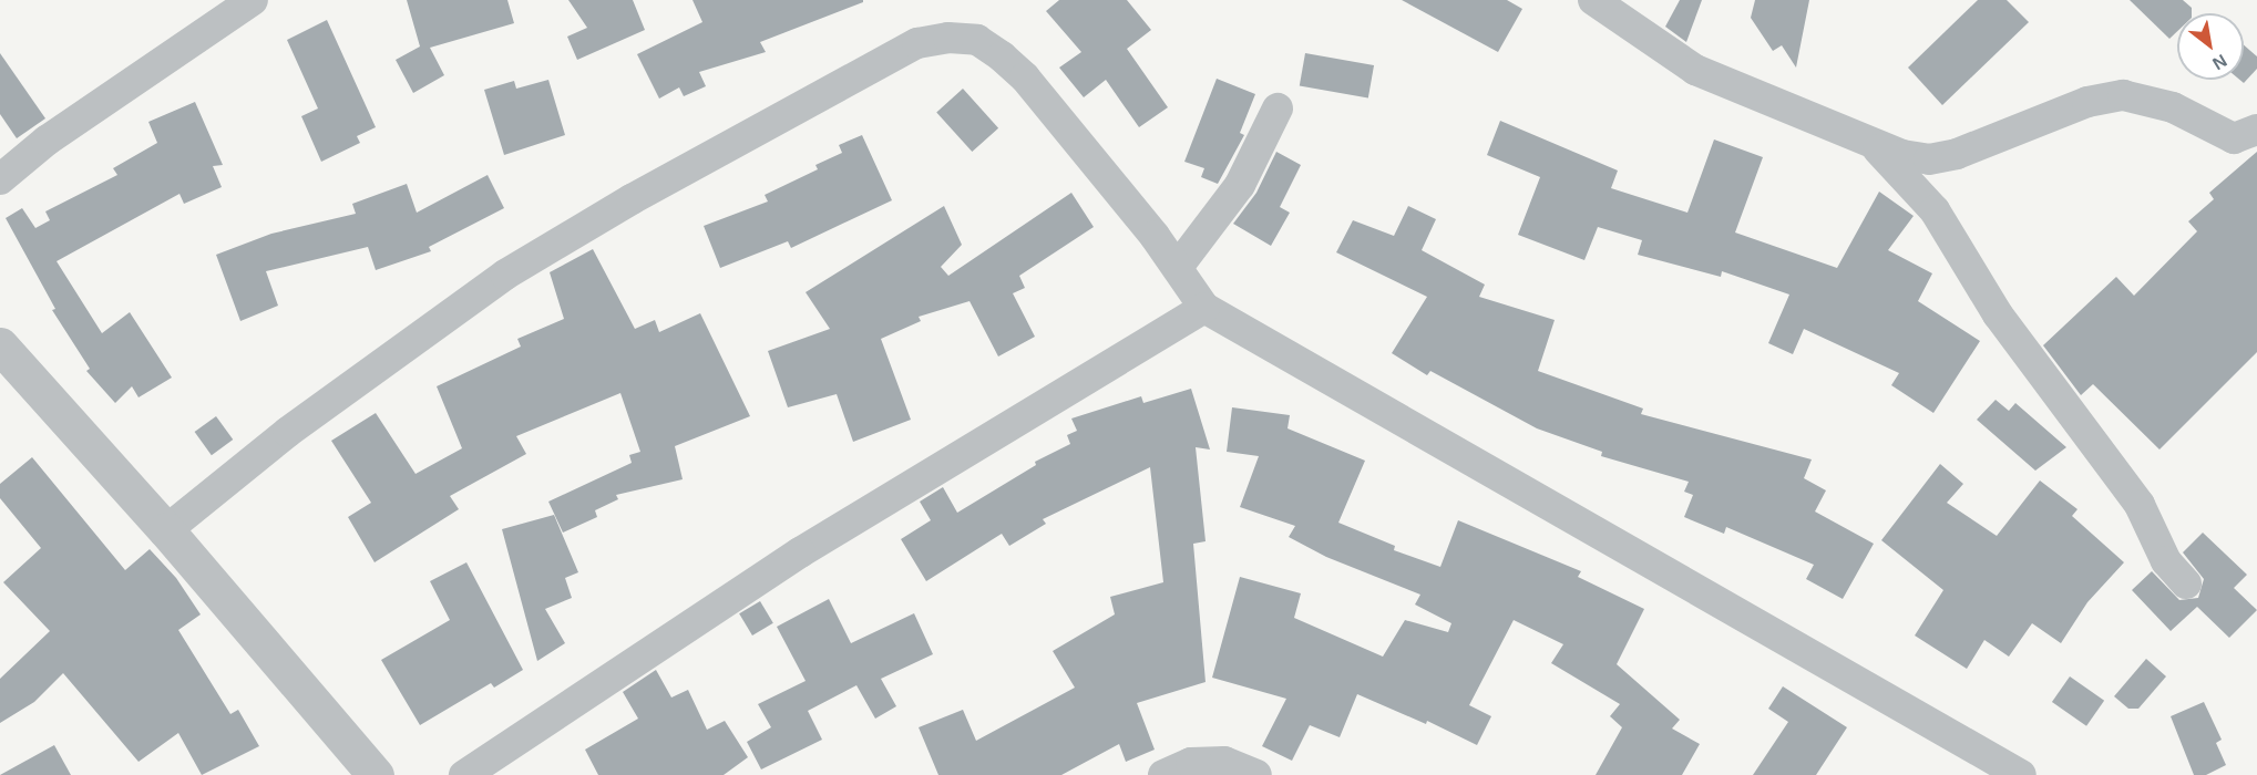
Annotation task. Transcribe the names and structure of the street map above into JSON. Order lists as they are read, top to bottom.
{
  "north": "bottom right"
}
